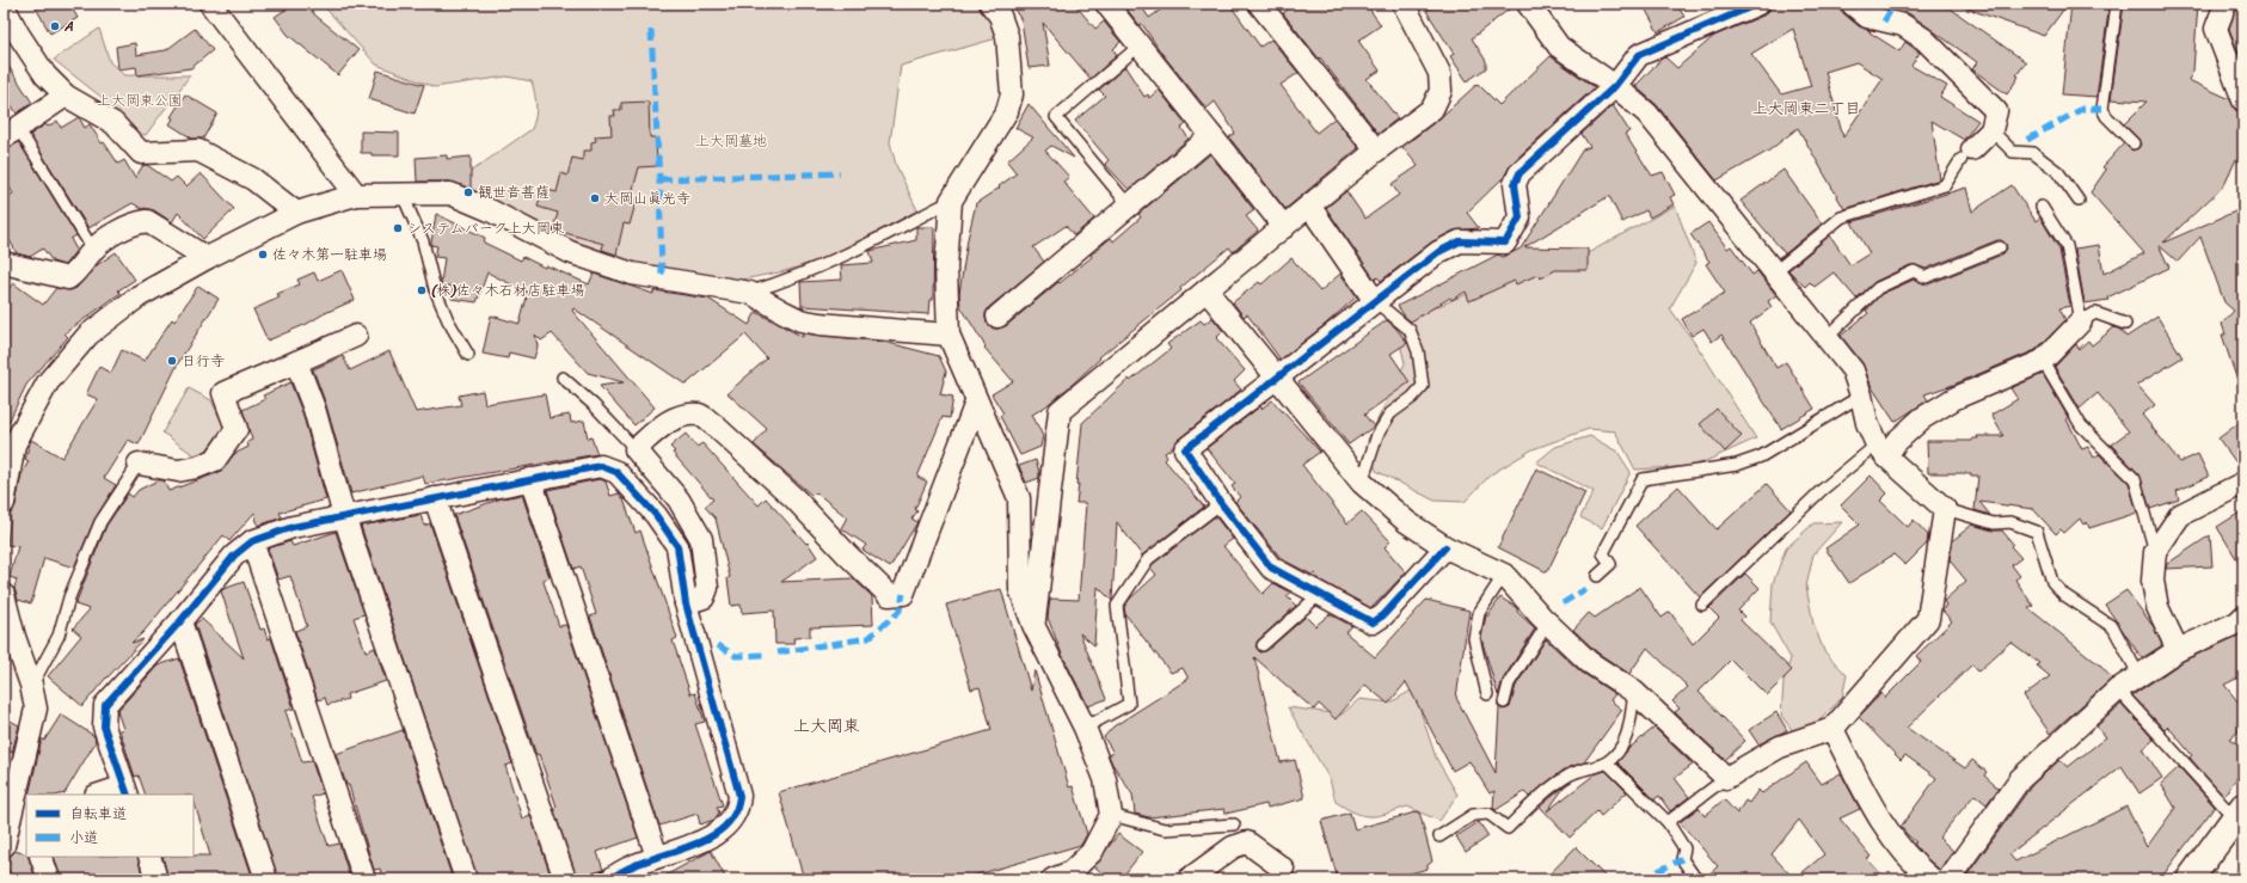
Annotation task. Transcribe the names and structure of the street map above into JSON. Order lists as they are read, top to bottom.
{
  "districts": ["上大岡東二丁目", "上大岡東"],
  "parks": ["上大岡東公園", "上大岡墓地"],
  "places": [
    "A",
    "観世音菩薩",
    "大岡山眞光寺",
    "システムパーク上大岡東",
    "佐々木第一駐車場",
    "(株)佐々木石材店駐車場",
    "日行寺"
  ],
  "legend": ["自転車道", "小道"]
}
